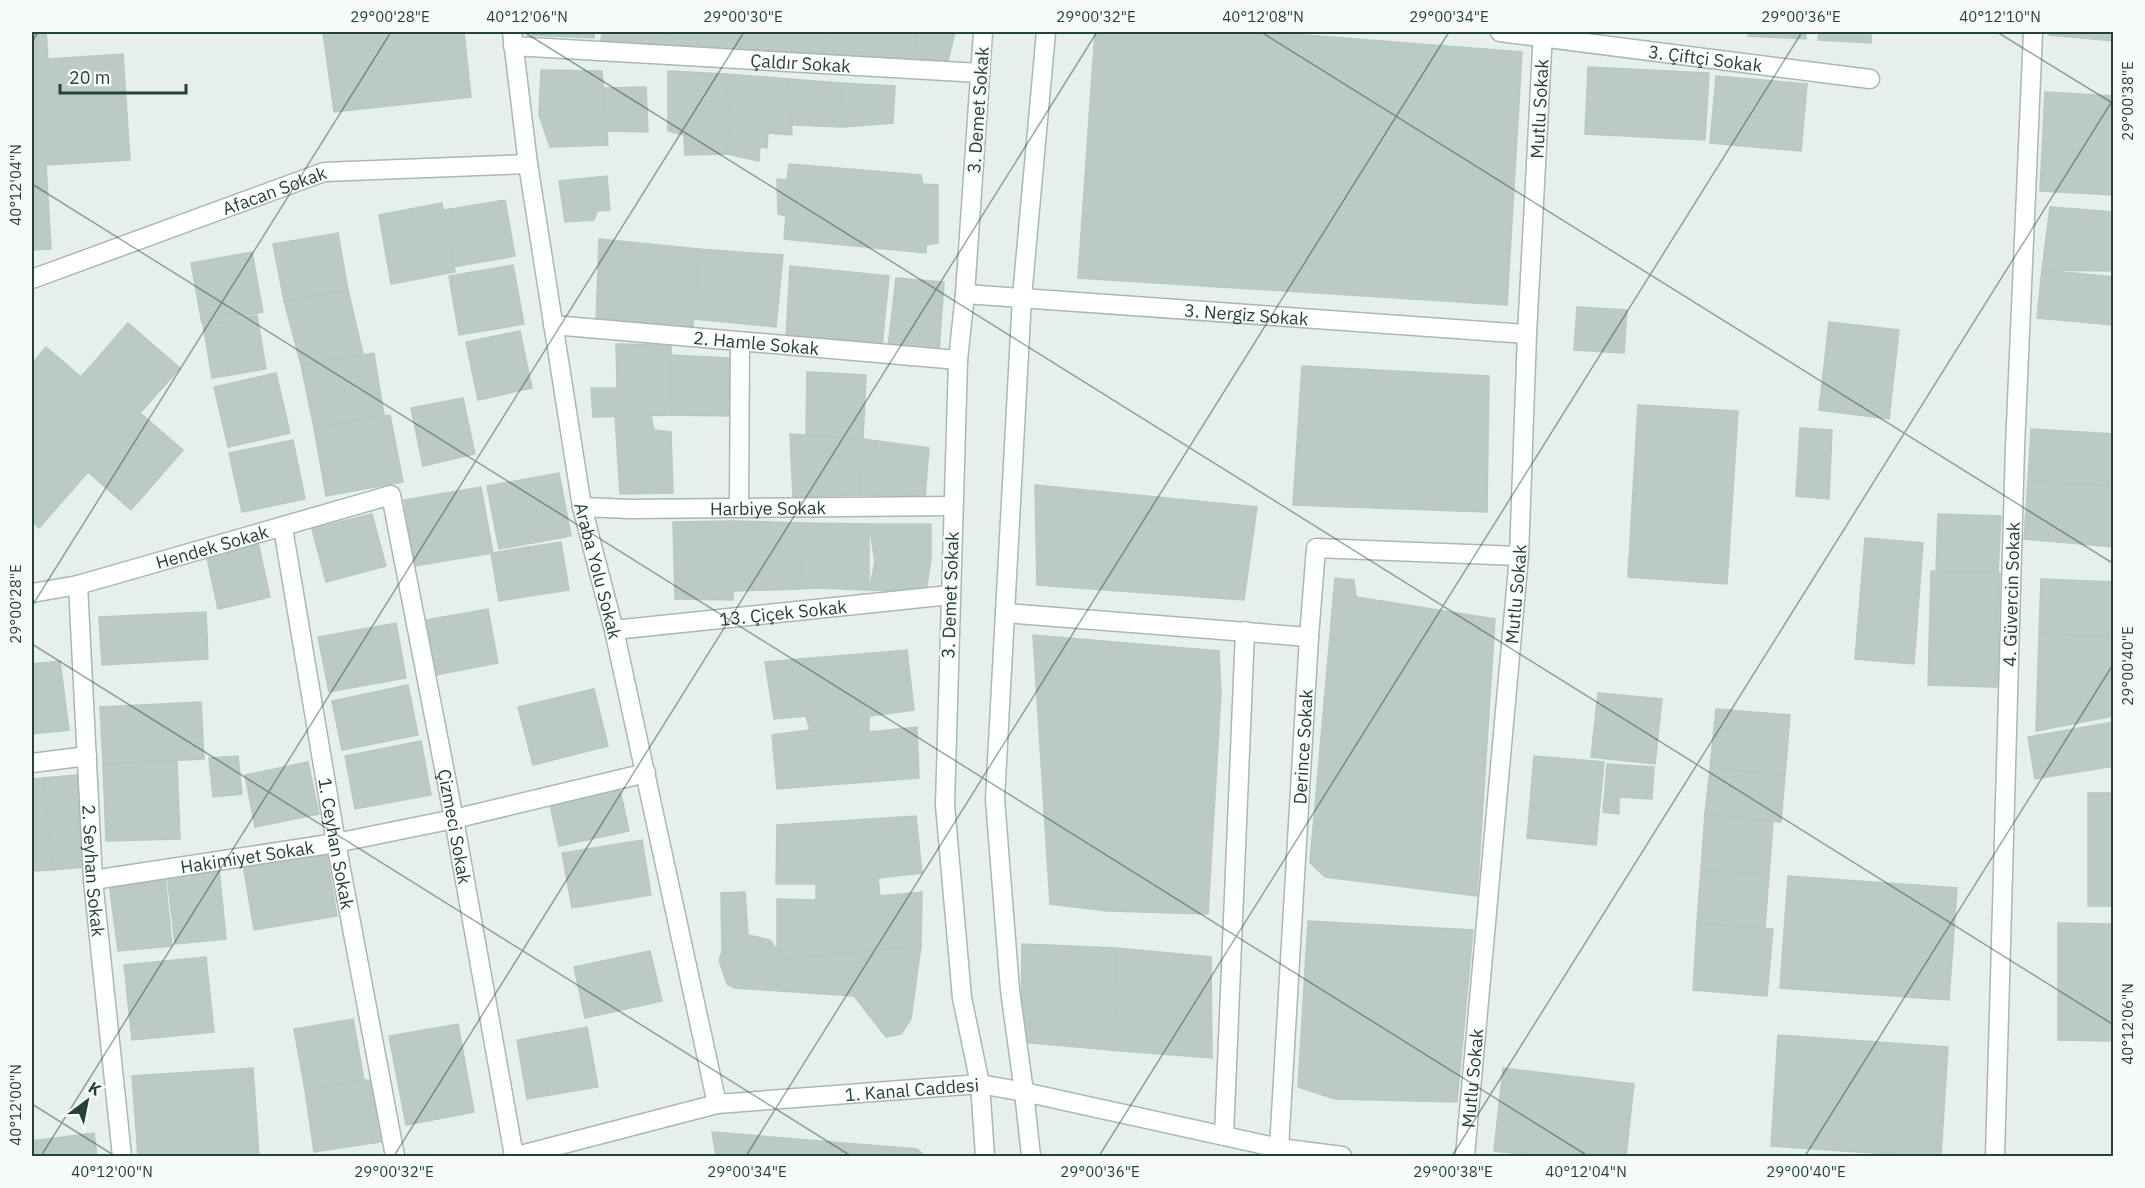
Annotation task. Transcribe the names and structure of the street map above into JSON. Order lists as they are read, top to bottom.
{
  "streets": {
    "street": [
      "3. Çiftçi Sokak",
      "Çaldır Sokak",
      "Mutlu Sokak",
      "3. Demet Sokak",
      "Afacan Sokak",
      "3. Nergiz Sokak",
      "2. Hamle Sokak",
      "Harbiye Sokak",
      "Hendek Sokak",
      "Araba Yolu Sokak",
      "4. Güvercin Sokak",
      "13. Çiçek Sokak",
      "Derince Sokak",
      "Çizmeci Sokak",
      "1. Ceyhan Sokak",
      "Hakimiyet Sokak",
      "2. Seyhan Sokak",
      "1. Kanal Caddesi"
    ]
  },
  "crossings": [
    ["3. Çiftçi Sokak", "Mutlu Sokak"],
    ["Çaldır Sokak", "3. Demet Sokak"],
    ["Çaldır Sokak", "Araba Yolu Sokak"],
    ["Mutlu Sokak", "3. Nergiz Sokak"],
    ["Mutlu Sokak", "Derince Sokak"],
    ["3. Demet Sokak", "3. Nergiz Sokak"],
    ["3. Demet Sokak", "2. Hamle Sokak"],
    ["3. Demet Sokak", "Harbiye Sokak"],
    ["3. Demet Sokak", "13. Çiçek Sokak"],
    ["3. Demet Sokak", "1. Kanal Caddesi"],
    ["Afacan Sokak", "Araba Yolu Sokak"],
    ["2. Hamle Sokak", "Araba Yolu Sokak"],
    ["Harbiye Sokak", "Araba Yolu Sokak"],
    ["Hendek Sokak", "Çizmeci Sokak"],
    ["Hendek Sokak", "1. Ceyhan Sokak"],
    ["Hendek Sokak", "2. Seyhan Sokak"],
    ["Araba Yolu Sokak", "13. Çiçek Sokak"],
    ["Araba Yolu Sokak", "Hakimiyet Sokak"],
    ["Araba Yolu Sokak", "1. Kanal Caddesi"],
    ["Derince Sokak", "1. Kanal Caddesi"],
    ["Çizmeci Sokak", "Hakimiyet Sokak"],
    ["Çizmeci Sokak", "1. Kanal Caddesi"],
    ["1. Ceyhan Sokak", "Hakimiyet Sokak"],
    ["Hakimiyet Sokak", "2. Seyhan Sokak"]
  ],
  "scale_bar": "20 m",
  "north": "top right",
  "coordinates": [
    "29°00'28\"E",
    "40°12'06\"N",
    "29°00'30\"E",
    "29°00'32\"E",
    "40°12'08\"N",
    "29°00'34\"E",
    "29°00'36\"E",
    "40°12'10\"N",
    "29°00'38\"E",
    "40°12'04\"N",
    "29°00'40\"E",
    "40°12'00\"N"
  ]
}
